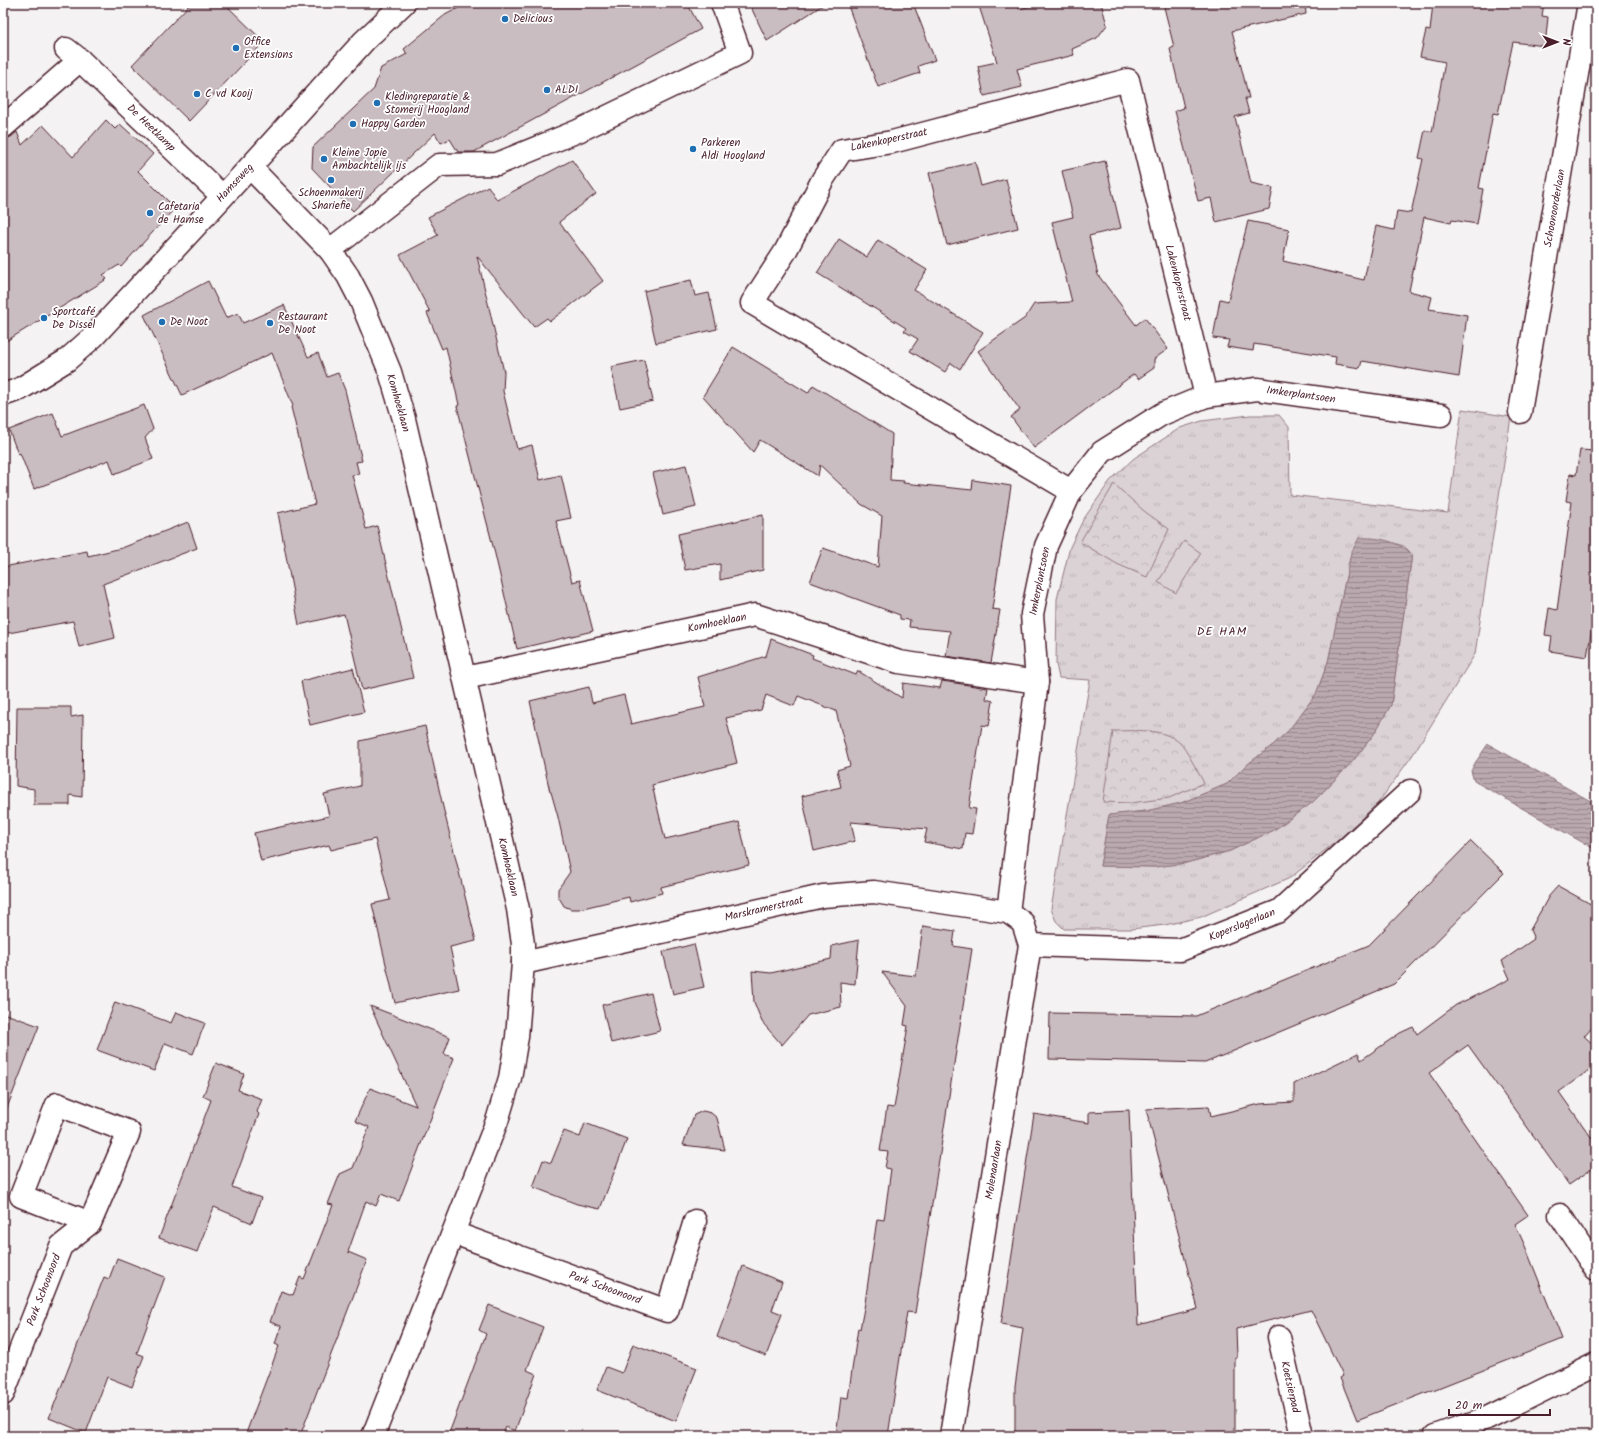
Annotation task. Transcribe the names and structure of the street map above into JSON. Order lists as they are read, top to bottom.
{
  "streets": {
    "street": [
      "De Heetkamp",
      "Lakenkoperstraat",
      "Hamseweg",
      "Schoonoorderlaan",
      "Imkerplantsoen",
      "Komhoeklaan",
      "Marskramerstraat",
      "Koperslagerlaan",
      "Molenaarlaan",
      "Park Schoonoord",
      "Koetsierpad"
    ]
  },
  "crossings": [
    ["De Heetkamp", "Hamseweg"],
    ["Lakenkoperstraat", "Imkerplantsoen"],
    ["Hamseweg", "Komhoeklaan"],
    ["Imkerplantsoen", "Komhoeklaan"],
    ["Imkerplantsoen", "Marskramerstraat"],
    ["Imkerplantsoen", "Molenaarlaan"],
    ["Komhoeklaan", "Marskramerstraat"],
    ["Marskramerstraat", "Molenaarlaan"],
    ["Koperslagerlaan", "Molenaarlaan"]
  ],
  "districts": ["DE HAM"],
  "places": [
    "Delicious",
    "Office Extensions",
    "ALDI",
    "C vd Kooij",
    "Kledingreparatie & Stomerij Hoogland",
    "Happy Garden",
    "Parkeren Aldi Hoogland",
    "Kleine Jopie Ambachtelijk ijs",
    "Schoenmakerij Shariefie",
    "Cafetaria de Hamse",
    "Sportcafé De Dissel",
    "De Noot",
    "Restaurant De Noot"
  ],
  "scale_bar": "20 m",
  "north": "right"
}
